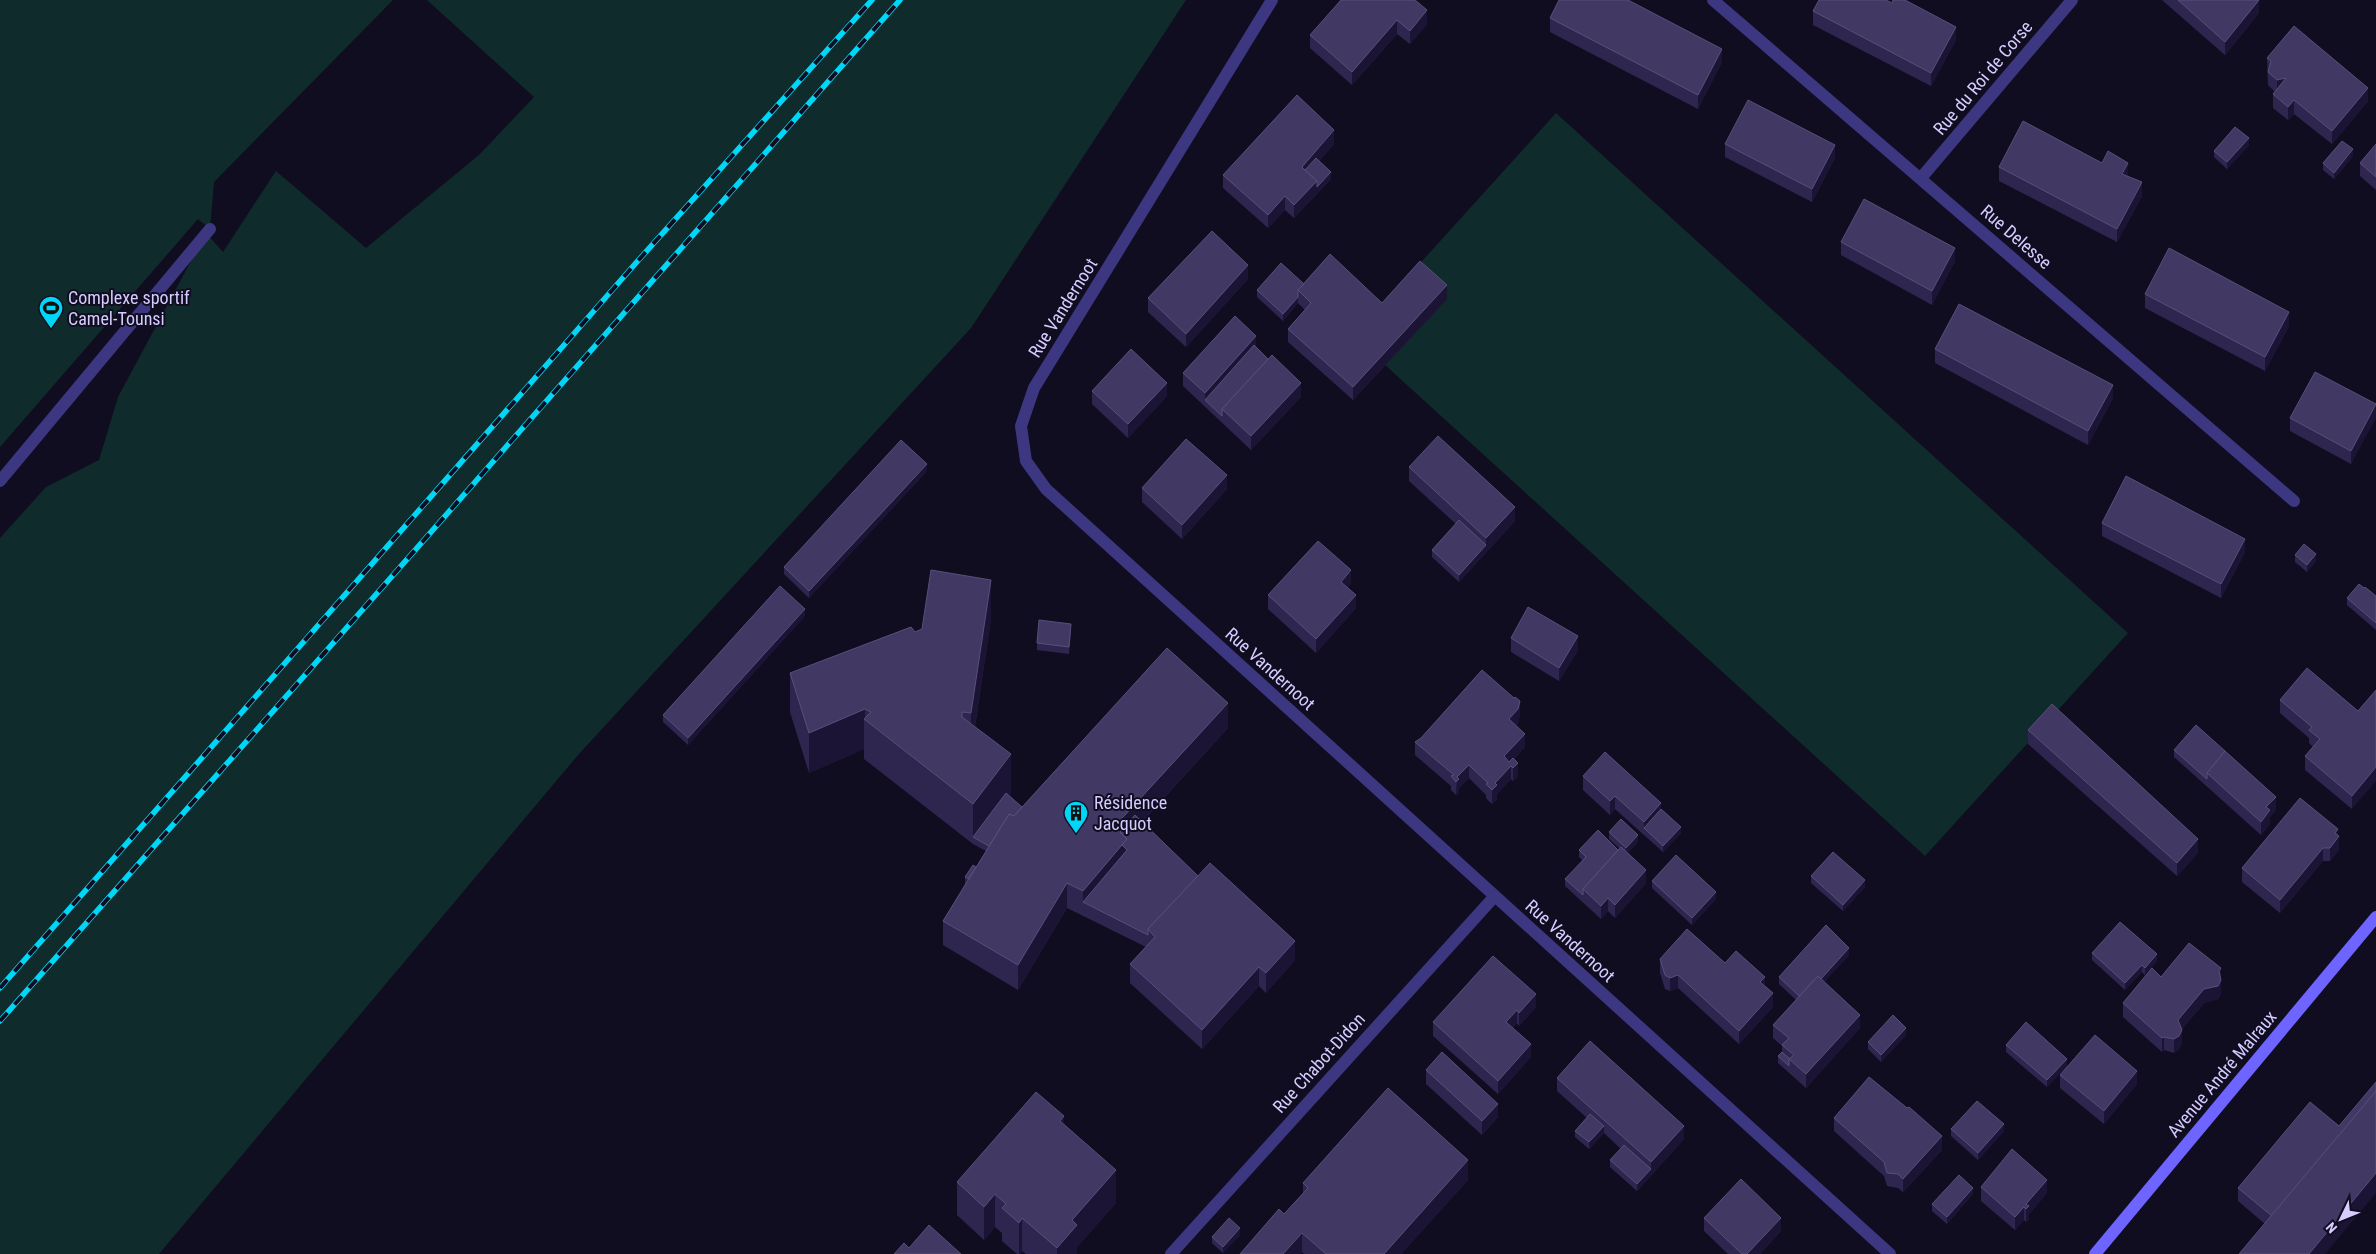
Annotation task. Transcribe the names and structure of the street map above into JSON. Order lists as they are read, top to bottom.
{
  "streets": {
    "main road": ["Avenue André Malraux"],
    "street": [
      "Rue du Roi de Corse",
      "Rue Delesse",
      "Rue Vandernoot",
      "Rue Chabot-Didon"
    ]
  },
  "crossings": [
    ["Rue du Roi de Corse", "Rue Delesse"],
    ["Rue Vandernoot", "Rue Chabot-Didon"]
  ],
  "places": {
    "sports": ["Complexe sportif Camel-Tounsi"],
    "building": ["Résidence Jacquot"]
  },
  "north": "bottom left"
}
